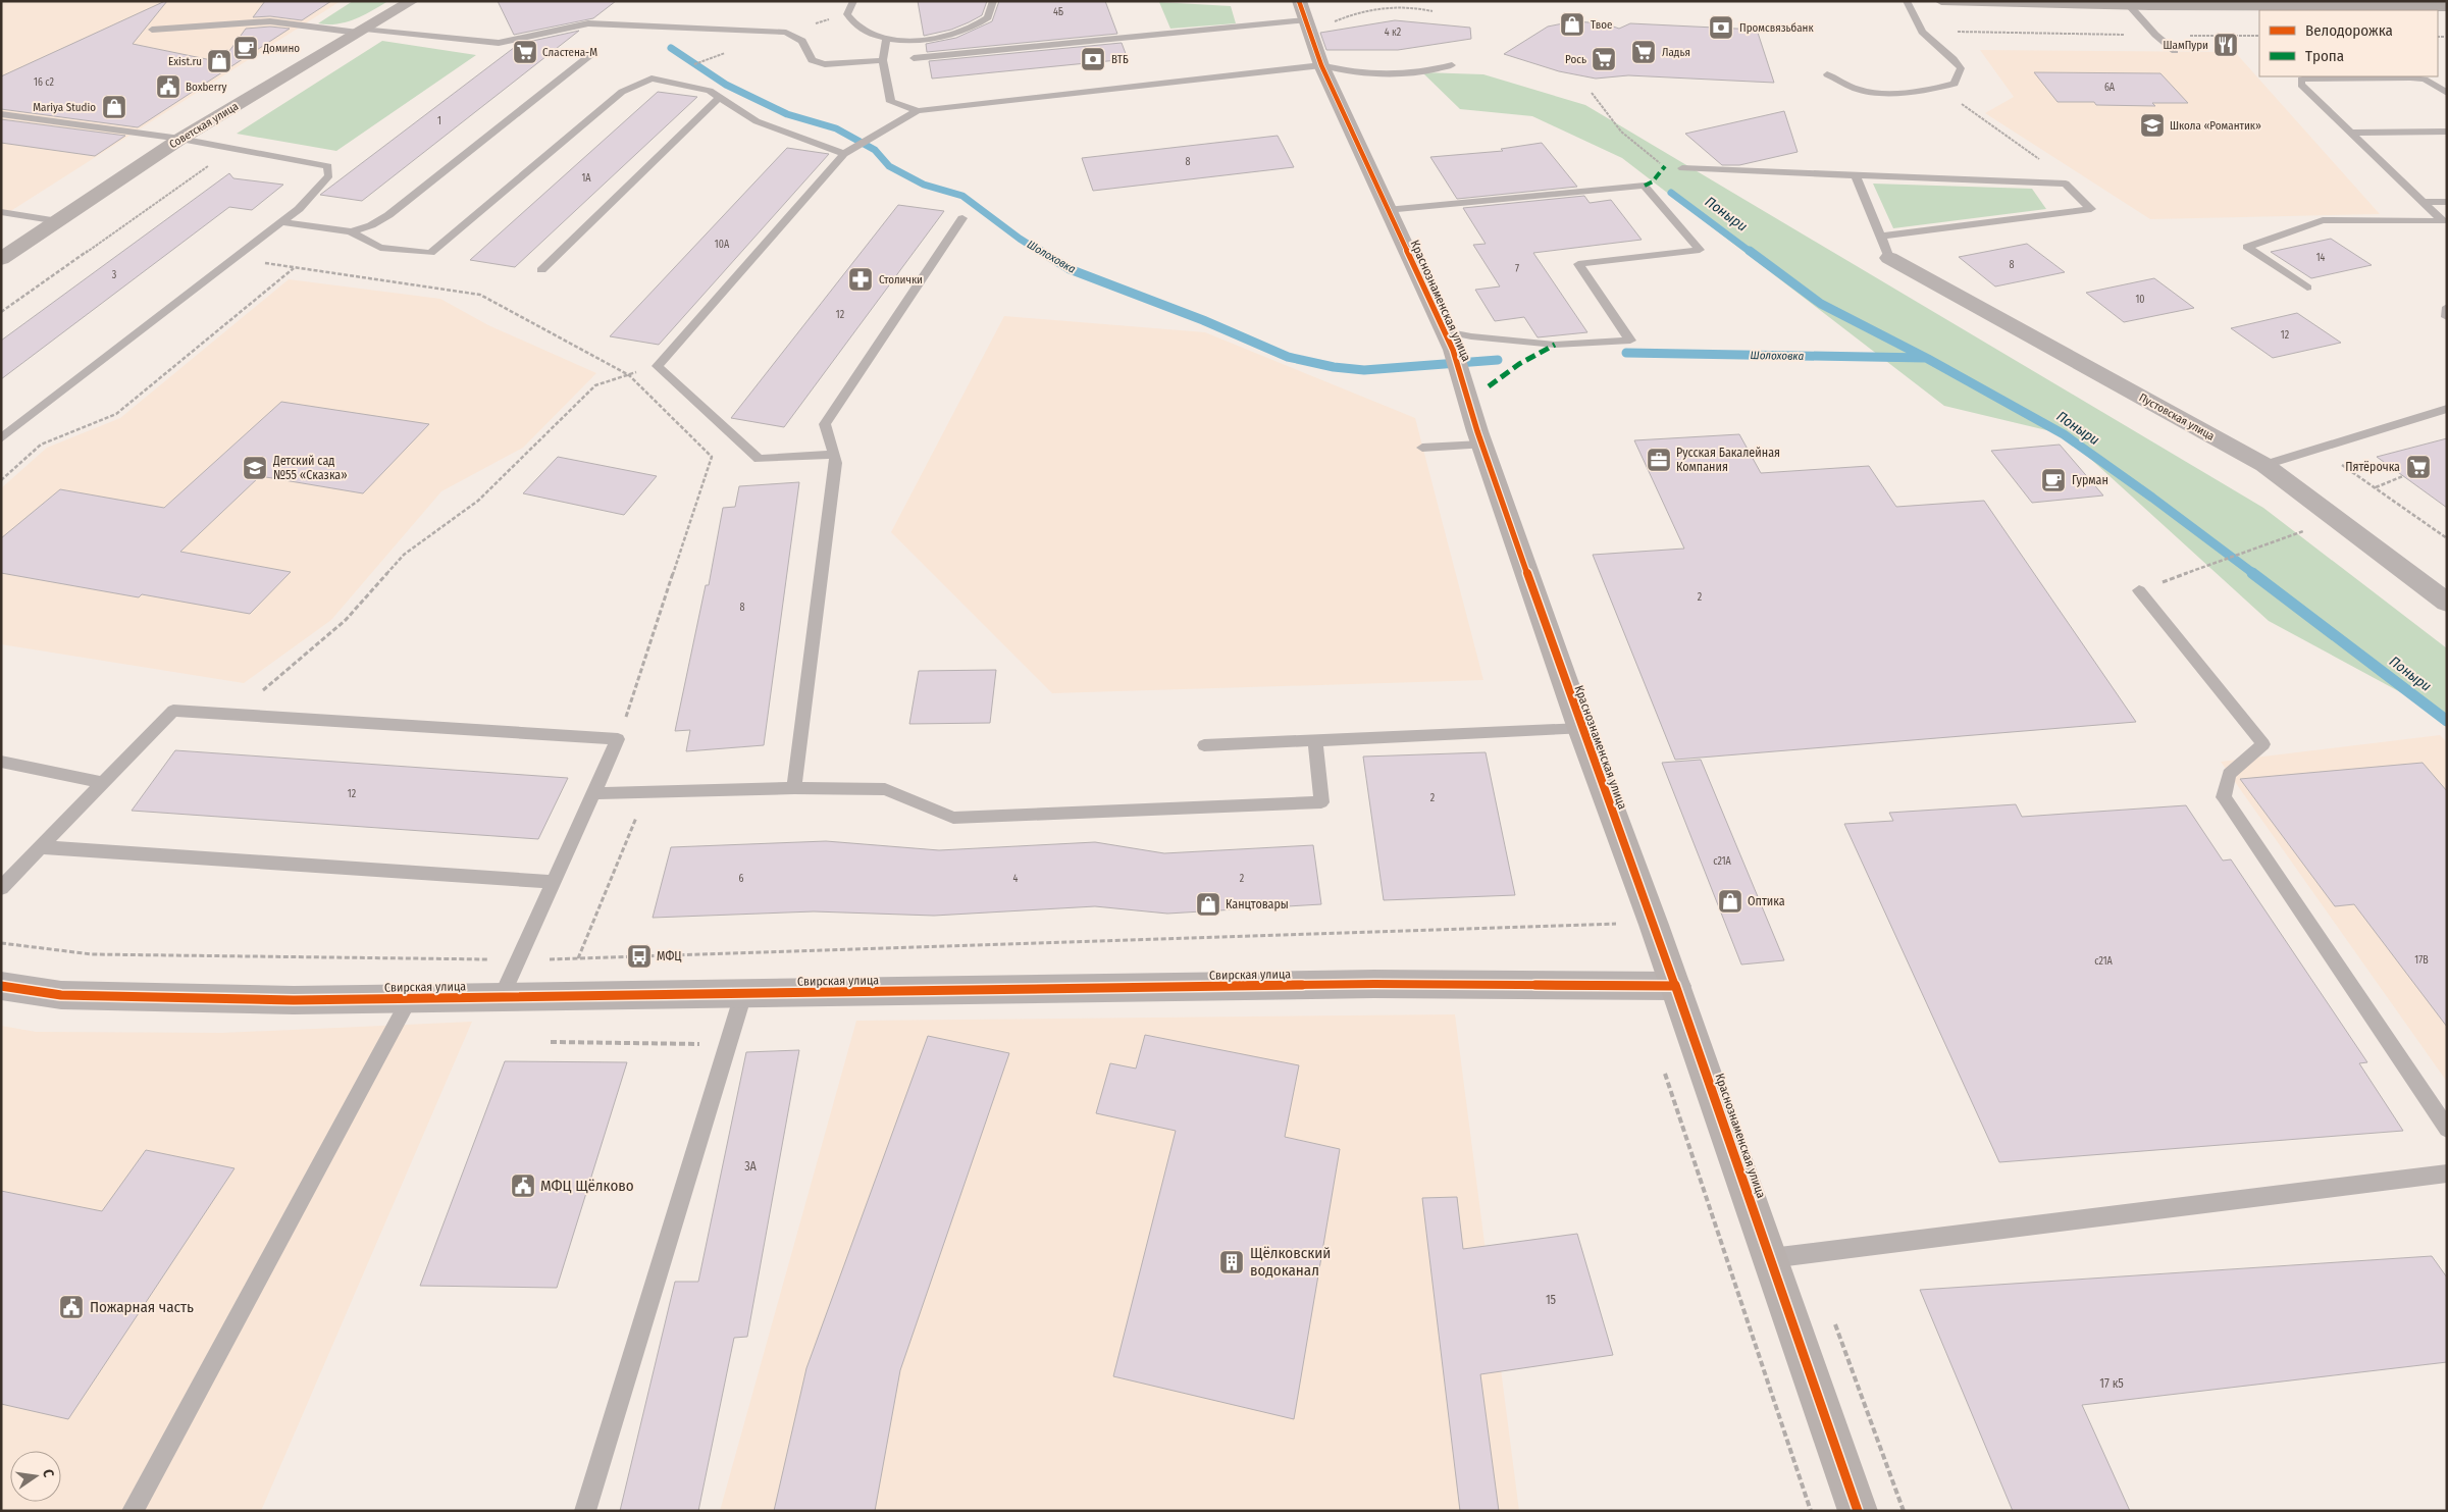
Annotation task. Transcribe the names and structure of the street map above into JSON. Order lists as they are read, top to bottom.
{
  "streets": {
    "street": [
      "Советская улица",
      "Краснознаменская улица",
      "Пустовская улица",
      "Свирская улица"
    ]
  },
  "crossings": [
    ["Краснознаменская улица", "Свирская улица"]
  ],
  "water": ["Поныри", "Шолоховка"],
  "places": {
    "shop": [
      "Твое",
      "Exist.ru",
      "Mariya Studio",
      "Оптика",
      "Канцтовары"
    ],
    "bank": ["Промсвязьбанк", "ВТБ"],
    "restaurant": ["ШамПури"],
    "cafe": ["Домино", "Гурман"],
    "supermarket": [
      "Сластена-М",
      "Ладья",
      "Рось",
      "Пятёрочка"
    ],
    "public building": ["Boxberry", "МФЦ Щёлково", "Пожарная часть"],
    "school or university": ["Школа «Романтик»", "Детский сад №55 «Сказка»"],
    "pharmacy": ["Столички"],
    "office": ["Русская Бакалейная Компания"],
    "bus stop": ["МФЦ"],
    "building": ["Щёлковский водоканал"]
  },
  "house_numbers": [
    "4Б",
    "4 к2",
    "16 с2",
    "6А",
    "1",
    "8",
    "1А",
    "10А",
    "14",
    "8",
    "7",
    "3",
    "10",
    "12",
    "12",
    "2",
    "8",
    "12",
    "2",
    "с21А",
    "6",
    "4",
    "2",
    "17В",
    "с21А",
    "3А",
    "15",
    "17 к5"
  ],
  "legend": ["Велодорожка", "Тропа"],
  "north": "right"
}
